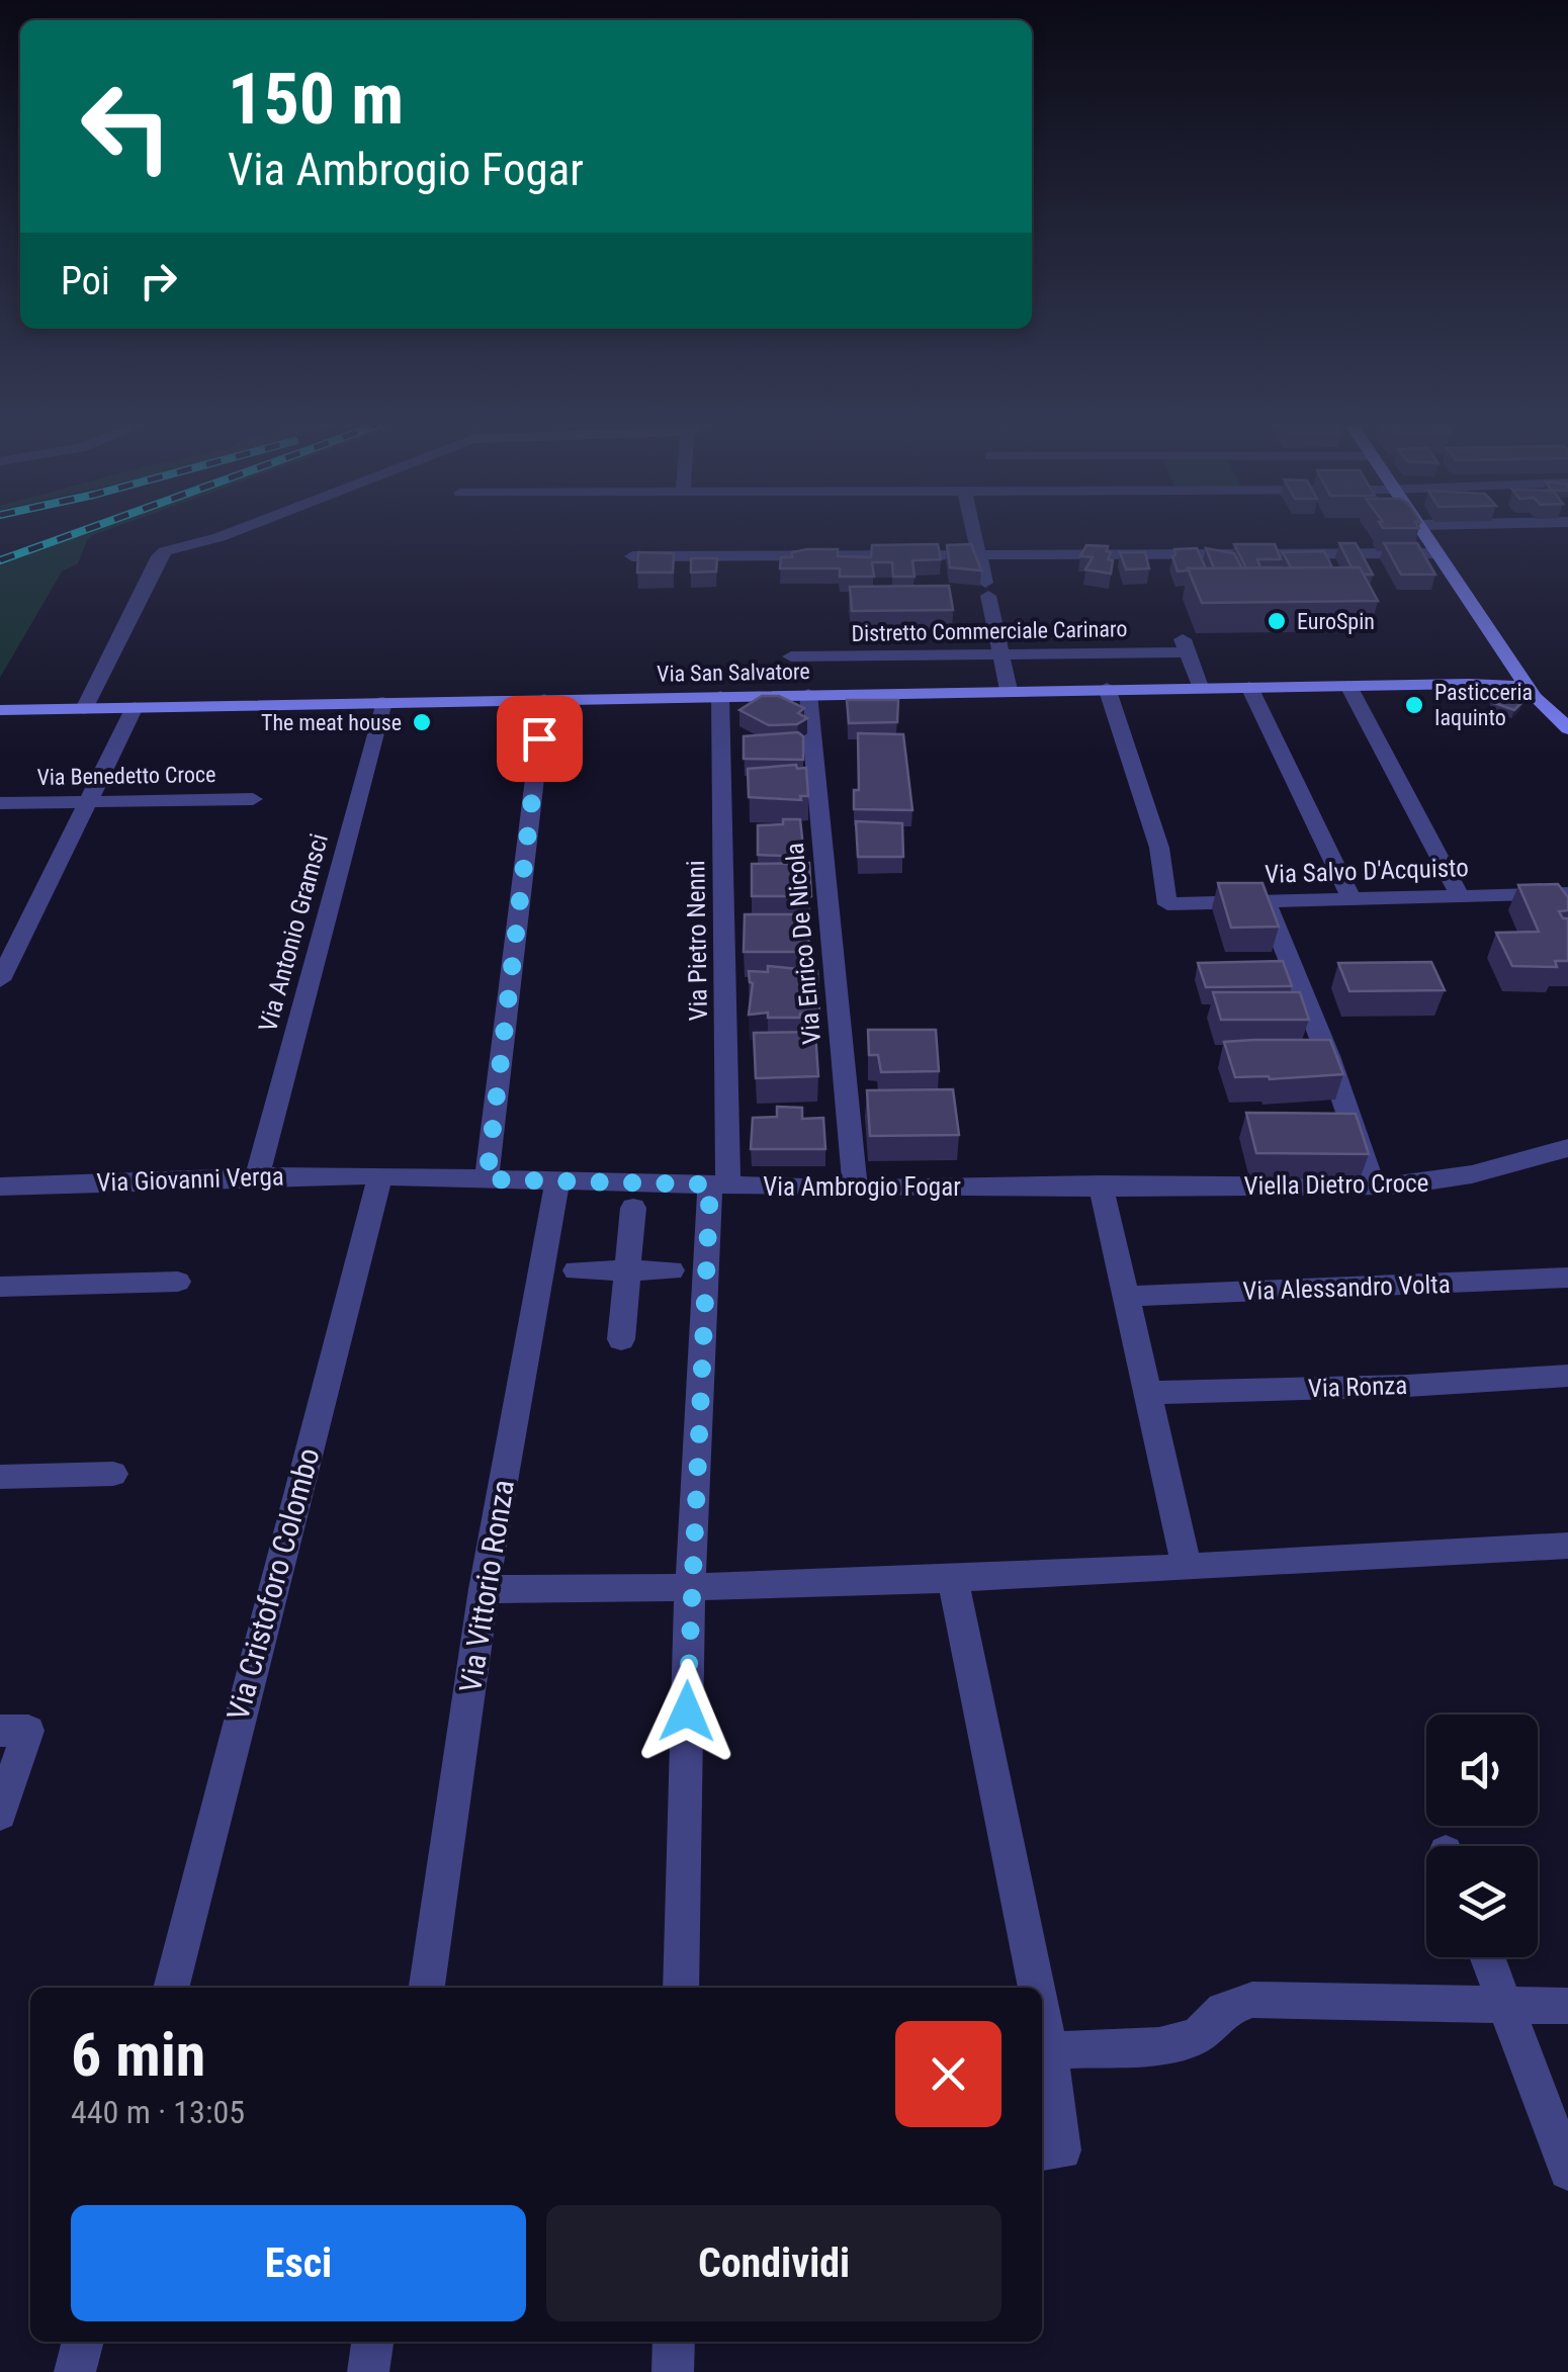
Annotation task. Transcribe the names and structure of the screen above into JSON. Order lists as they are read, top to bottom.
{
  "streets": {
    "street": [
      "Distretto Commerciale Carinaro",
      "Via San Salvatore",
      "Via Benedetto Croce",
      "Via Salvo D'Acquisto",
      "Via Antonio Gramsci",
      "Via Pietro Nenni",
      "Via Enrico De Nicola",
      "Via Giovanni Verga",
      "Viella Dietro Croce",
      "Via Ambrogio Fogar",
      "Via Alessandro Volta",
      "Via Ronza",
      "Via Cristoforo Colombo",
      "Via Vittorio Ronza"
    ]
  },
  "crossings": [
    ["Distretto Commerciale Carinaro", "Via San Salvatore"],
    ["Distretto Commerciale Carinaro", "Via Enrico De Nicola"],
    ["Via San Salvatore", "Via Salvo D'Acquisto"],
    ["Via San Salvatore", "Via Antonio Gramsci"],
    ["Via San Salvatore", "Via Pietro Nenni"],
    ["Via San Salvatore", "Via Enrico De Nicola"],
    ["Via Antonio Gramsci", "Via Giovanni Verga"],
    ["Via Pietro Nenni", "Via Ambrogio Fogar"],
    ["Via Enrico De Nicola", "Via Ambrogio Fogar"],
    ["Via Giovanni Verga", "Via Ambrogio Fogar"],
    ["Via Giovanni Verga", "Via Cristoforo Colombo"],
    ["Viella Dietro Croce", "Via Ambrogio Fogar"],
    ["Via Ambrogio Fogar", "Via Cristoforo Colombo"],
    ["Via Ambrogio Fogar", "Via Vittorio Ronza"]
  ],
  "places": ["EuroSpin", "Pasticceria Iaquinto", "The meat house"],
  "page": {
    "turn": ["150 m", "Via Ambrogio Fogar"],
    "then": "Poi",
    "heading": ["6 min", "440 m · 13:05"],
    "buttons": ["Esci", "Condividi"]
  }
}
